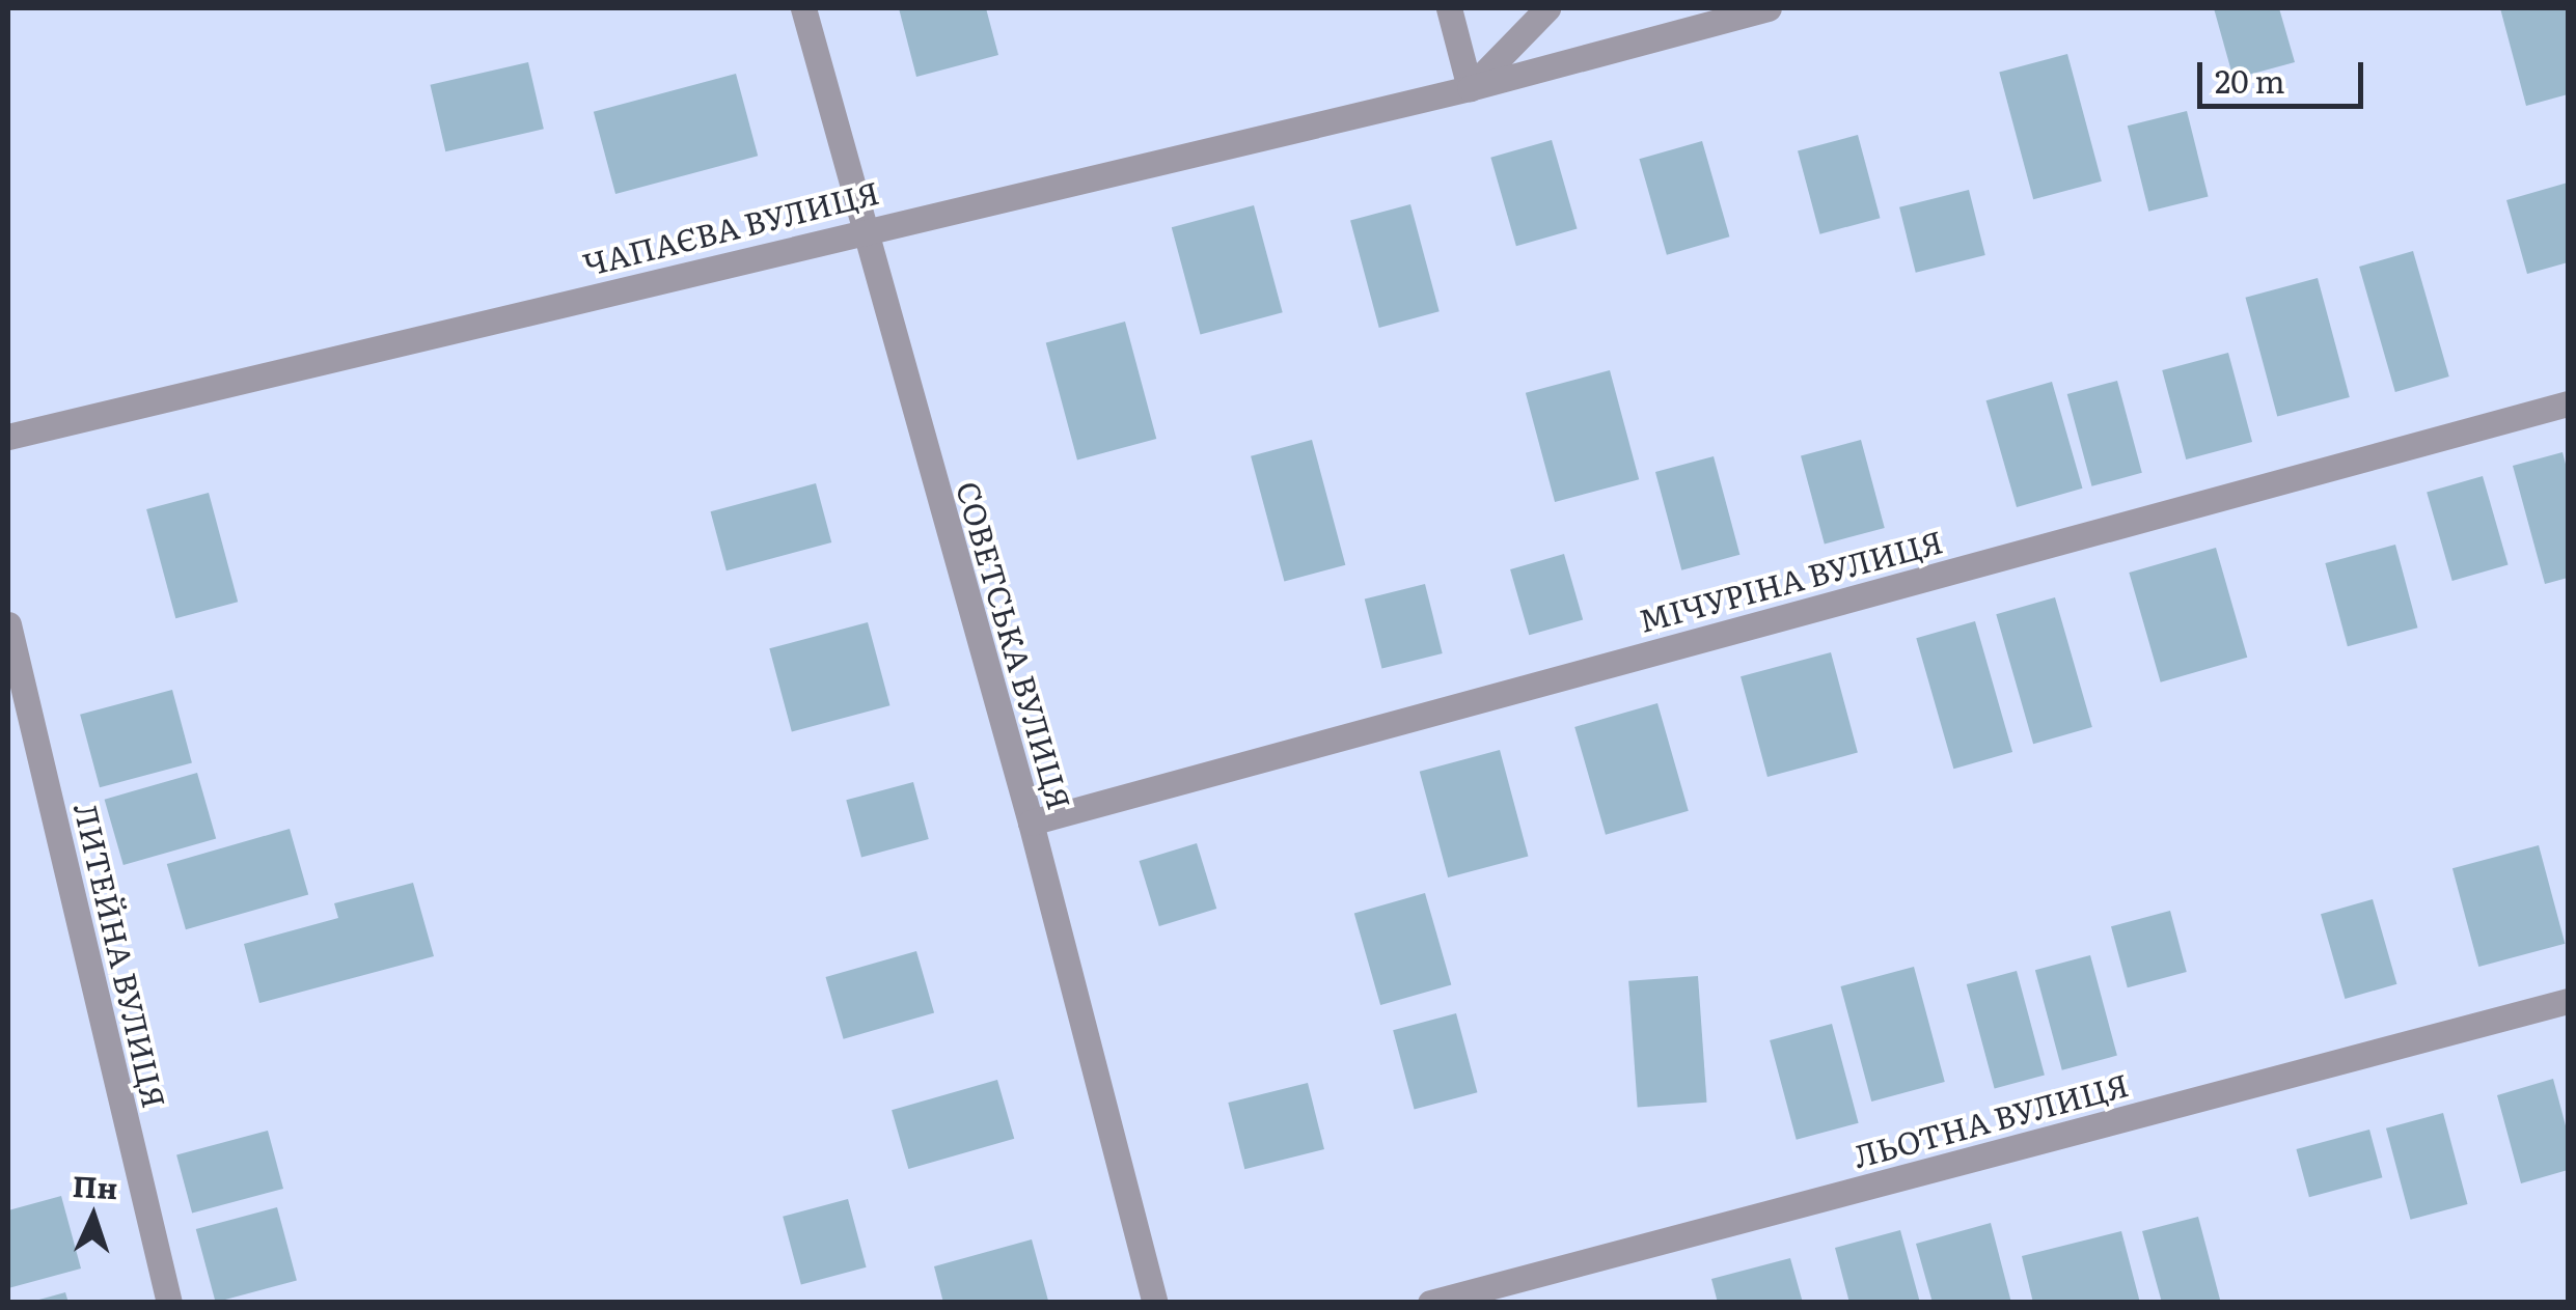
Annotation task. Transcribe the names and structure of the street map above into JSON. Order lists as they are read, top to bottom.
{
  "streets": {
    "street": [
      "ЧАПАЄВА ВУЛИЦЯ",
      "МІЧУРІНА ВУЛИЦЯ",
      "СОВЕТСЬКА ВУЛИЦЯ",
      "ЛИТЕЙНА ВУЛИЦЯ",
      "ЛЬОТНА ВУЛИЦЯ"
    ]
  },
  "crossings": [
    ["ЧАПАЄВА ВУЛИЦЯ", "СОВЕТСЬКА ВУЛИЦЯ"],
    ["МІЧУРІНА ВУЛИЦЯ", "СОВЕТСЬКА ВУЛИЦЯ"]
  ],
  "scale_bar": "20 m",
  "north": "top"
}
